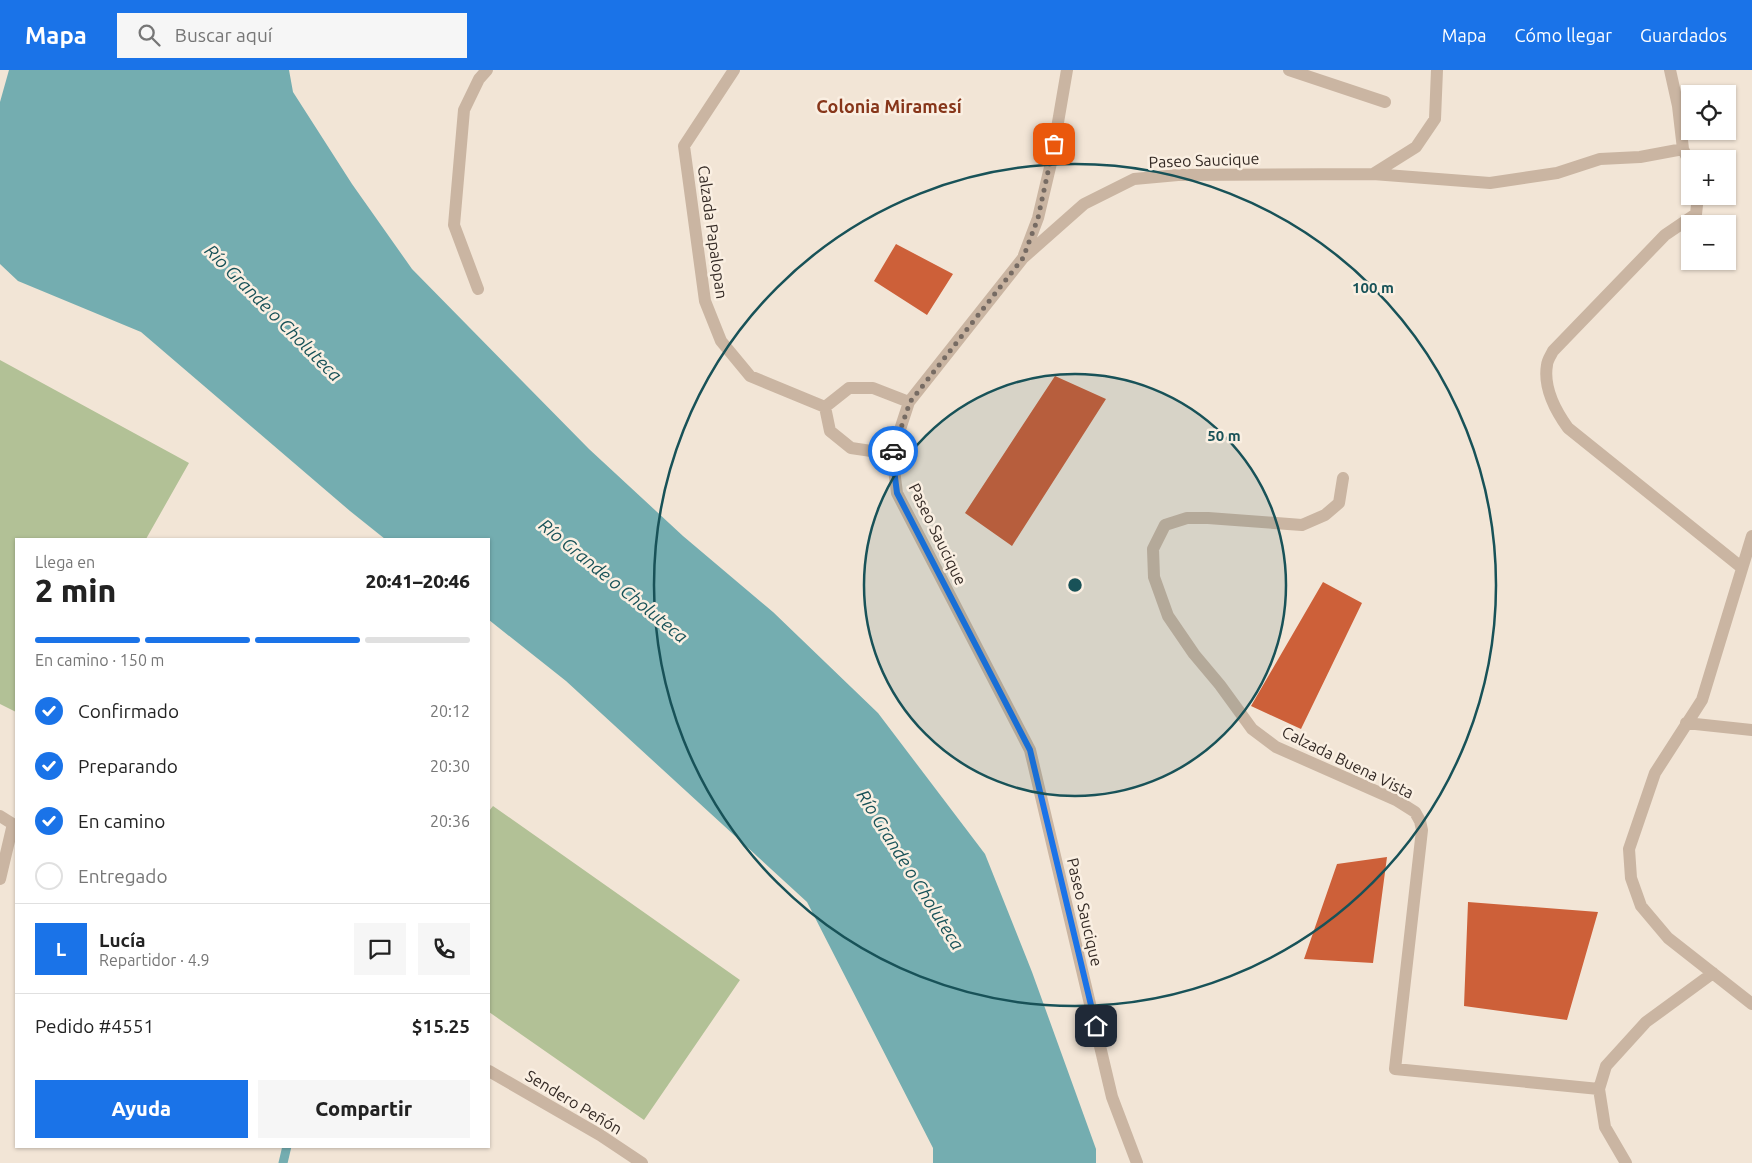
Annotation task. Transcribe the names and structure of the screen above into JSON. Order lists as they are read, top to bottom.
{
  "streets": {
    "street": [
      "Paseo Saucique",
      "Calzada Papalopan",
      "Calzada Buena Vista",
      "Sendero Peñón"
    ]
  },
  "crossings": [
    ["Paseo Saucique", "Calzada Papalopan"]
  ],
  "districts": ["Colonia Miramesí"],
  "water": ["Río Grande o Choluteca"],
  "page": {
    "header": "Mapa",
    "search": "Buscar aquí",
    "nav": ["Mapa", "Cómo llegar", "Guardados"],
    "map_buttons": ["+", "−"],
    "heading": ["2 min", "Llega en", "20:41–20:46"],
    "panel": [
      "Lucía",
      "Repartidor · 4.9",
      "Pedido #4551",
      "$15.25"
    ],
    "bar": "En camino · 150 m",
    "list": [
      ["Confirmado", "20:12"],
      ["Preparando", "20:30"],
      ["En camino", "20:36"],
      "Entregado"
    ],
    "round": "L",
    "buttons": ["Ayuda", "Compartir"]
  },
  "rings": ["100 m", "50 m"]
}
